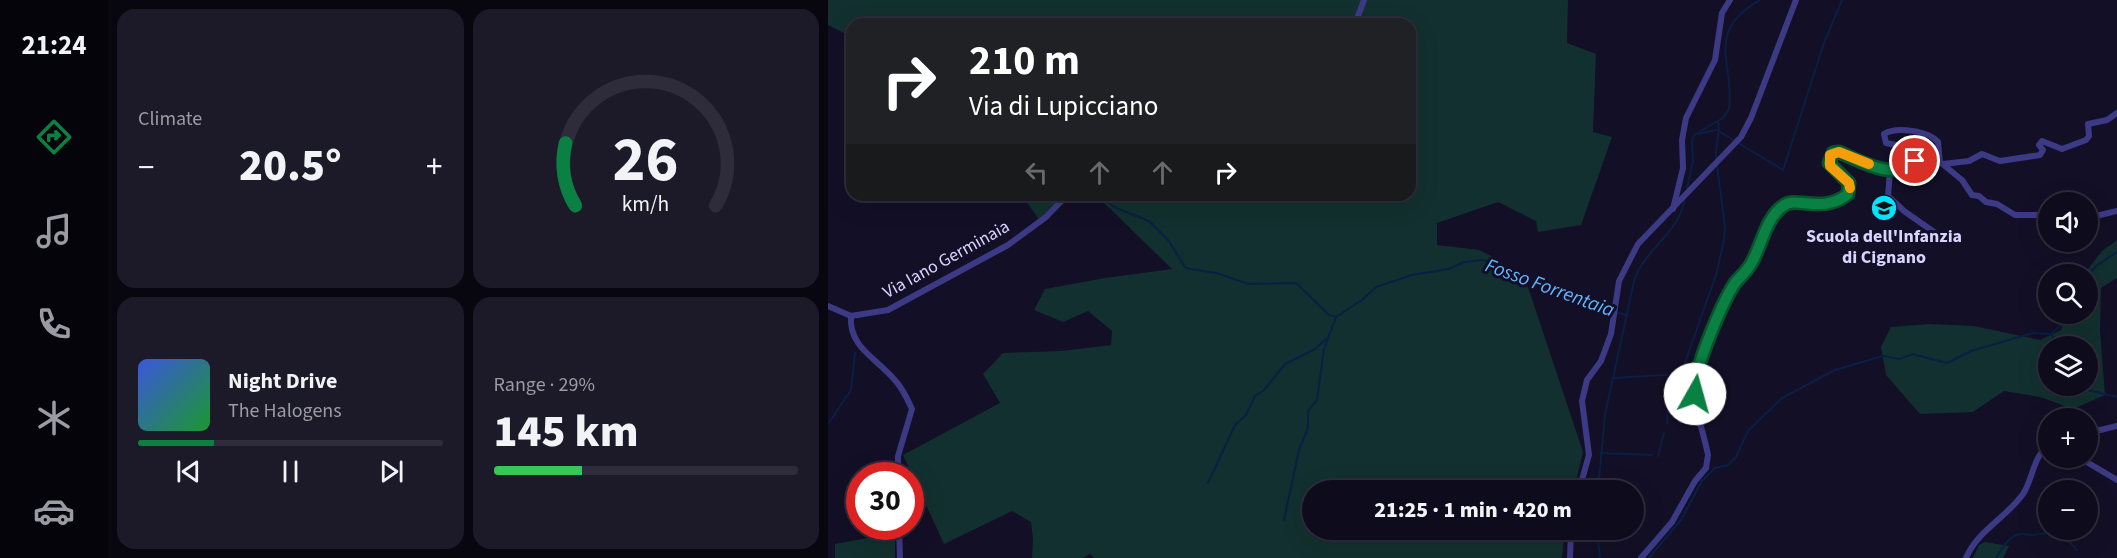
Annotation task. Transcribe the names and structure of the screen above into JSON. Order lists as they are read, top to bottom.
{
  "streets": {
    "street": ["Via Iano Germinaia"]
  },
  "water": ["Fosso Forrentaia"],
  "places": {
    "school or university": ["Scuola dell'Infanzia di Cignano"]
  },
  "page": {
    "tabs": "21:24",
    "tile": [
      "Climate",
      ["Range · 29%", "145 km"]
    ],
    "turn": ["210 m", "Via di Lupicciano"],
    "heat": ["−", "20.5°", "+"],
    "map_buttons": ["+", "−"],
    "song": ["Night Drive", "The Halogens"],
    "limit": "30",
    "trip": "21:25 · 1 min · 420 m",
    "gauge": ["26", "km/h"]
  }
}
